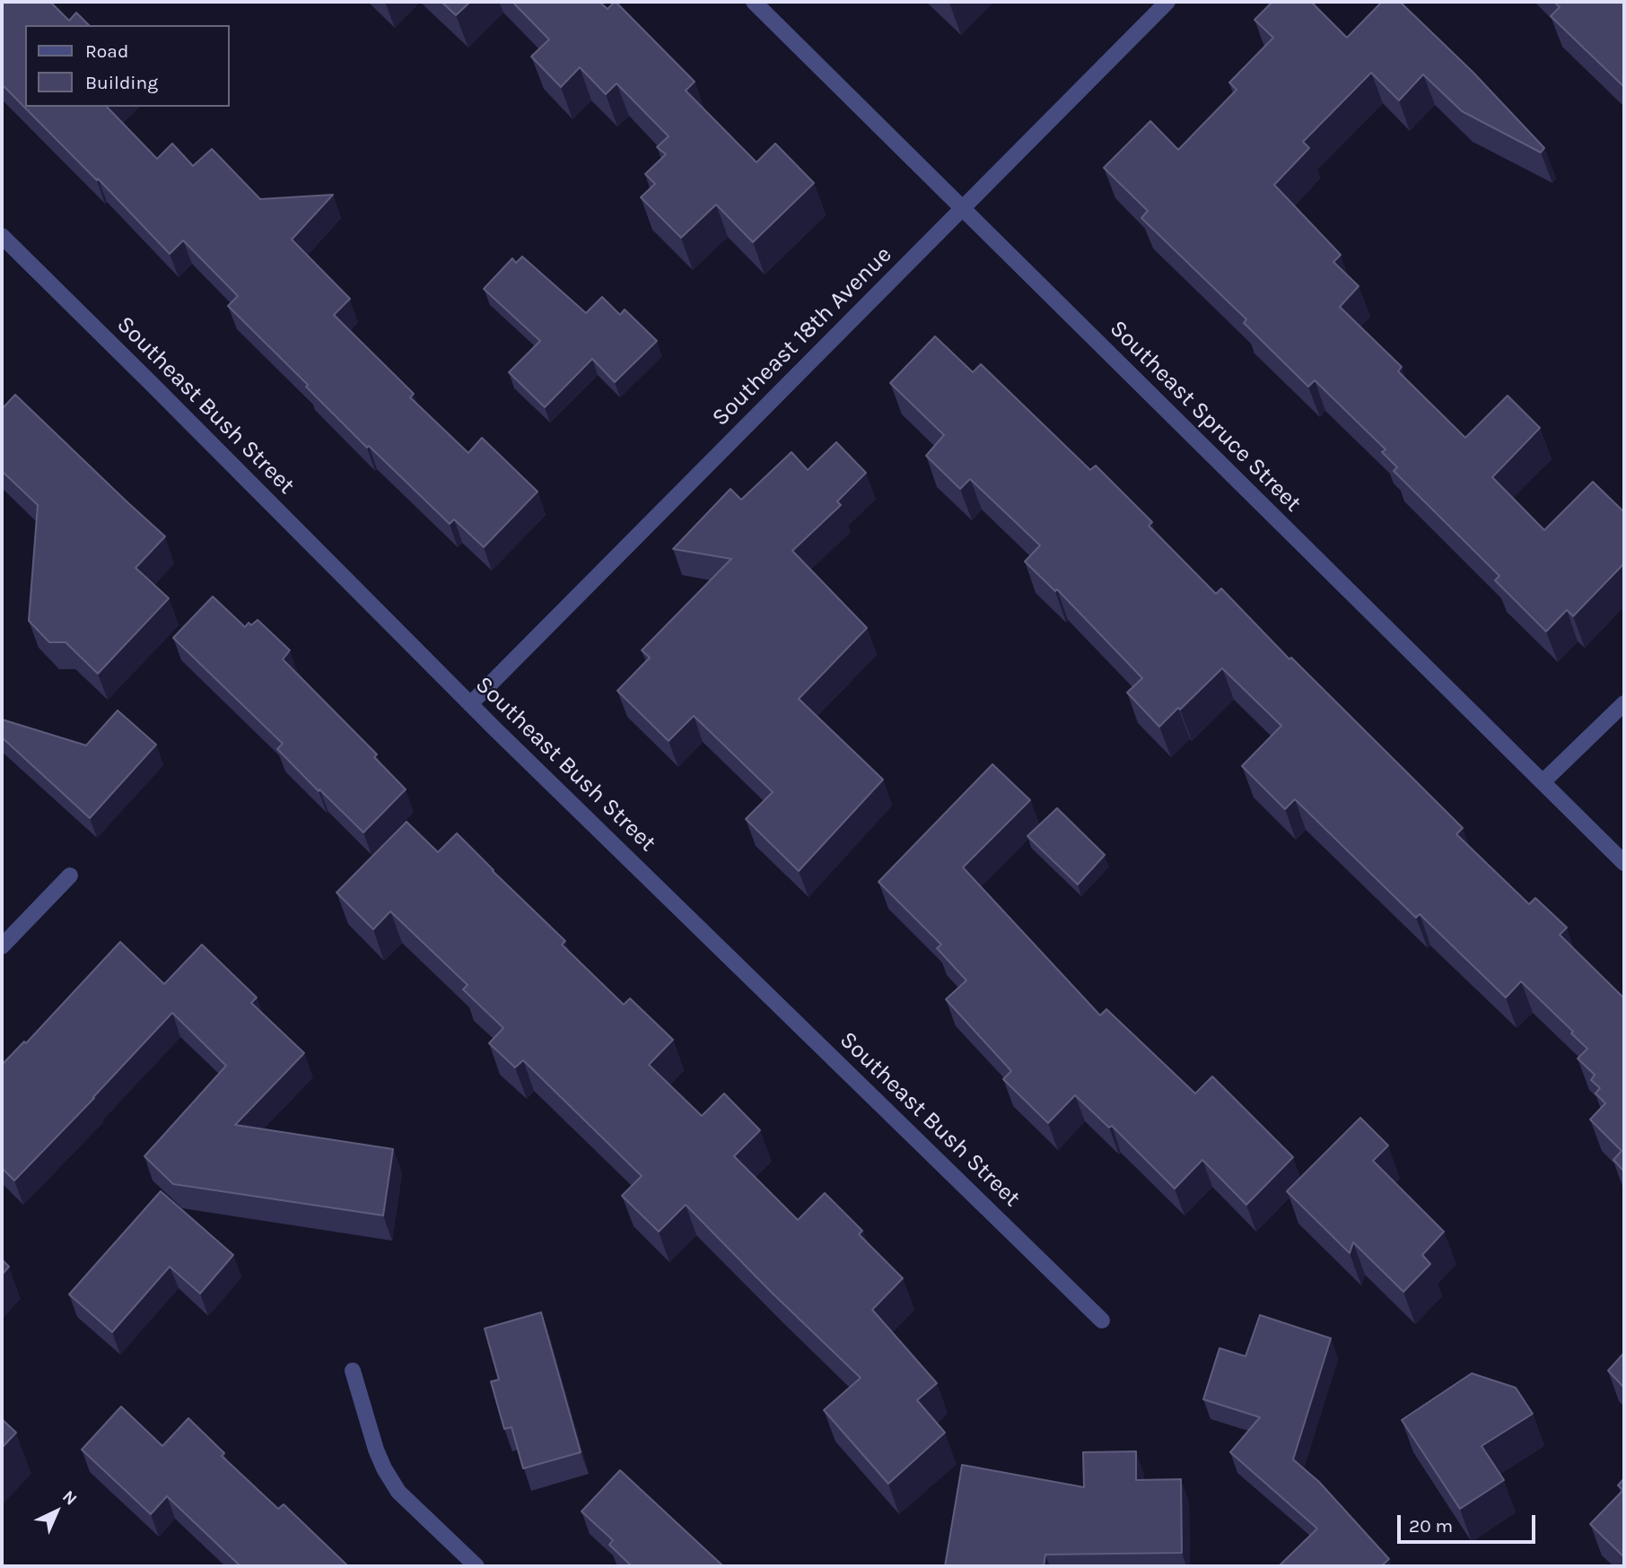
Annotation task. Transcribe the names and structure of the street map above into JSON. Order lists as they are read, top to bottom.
{
  "streets": {
    "street": ["Southeast 18th Avenue", "Southeast Bush Street", "Southeast Spruce Street"]
  },
  "crossings": [
    ["Southeast 18th Avenue", "Southeast Bush Street"],
    ["Southeast 18th Avenue", "Southeast Spruce Street"]
  ],
  "legend": ["Road", "Building"],
  "scale_bar": "20 m",
  "north": "top right"
}
